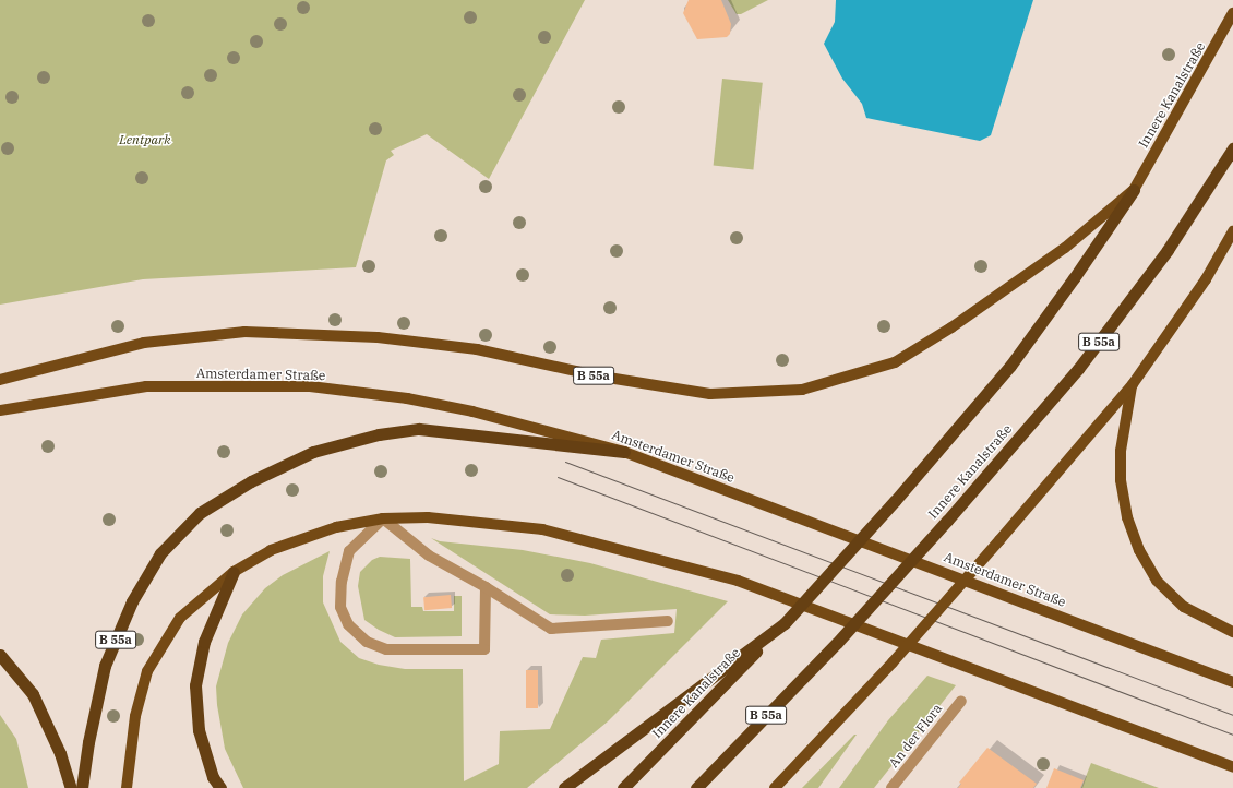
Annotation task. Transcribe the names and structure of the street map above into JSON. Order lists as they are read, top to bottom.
{
  "streets": {
    "highway": ["Innere Kanalstraße", "B 55a"],
    "main road": ["Amsterdamer Straße"],
    "street": ["An der Flora"]
  },
  "crossings": [
    ["Innere Kanalstraße", "B 55a"],
    ["B 55a", "Amsterdamer Straße"]
  ],
  "parks": ["Lentpark"]
}
